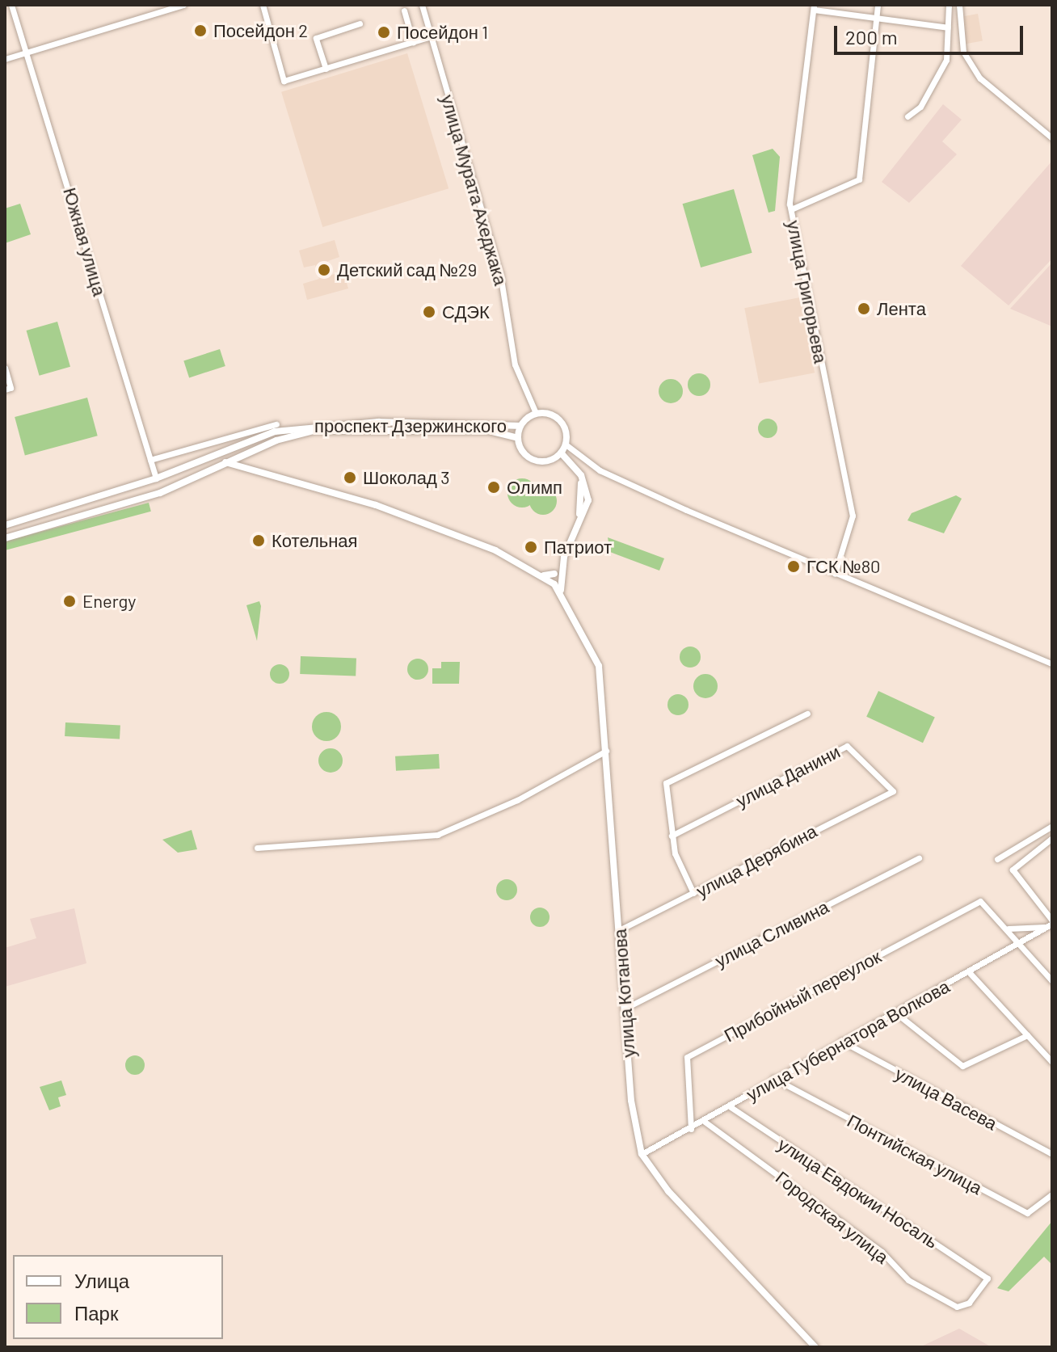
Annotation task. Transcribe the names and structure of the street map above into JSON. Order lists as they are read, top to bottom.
{
  "streets": {
    "street": [
      "улица Мурата Ахеджака",
      "Южная улица",
      "улица Григорьева",
      "проспект Дзержинского",
      "улица Данини",
      "улица Дерябина",
      "улица Сливина",
      "улица Котанова",
      "Прибойный переулок",
      "улица Губернатора Волкова",
      "улица Васева",
      "Понтийская улица",
      "улица Евдокии Носаль",
      "Городская улица"
    ]
  },
  "crossings": [
    ["улица Мурата Ахеджака", "проспект Дзержинского"],
    ["Южная улица", "проспект Дзержинского"],
    ["улица Данини", "улица Дерябина"],
    ["улица Дерябина", "улица Котанова"],
    ["улица Сливина", "улица Котанова"],
    ["улица Котанова", "улица Губернатора Волкова"],
    ["Прибойный переулок", "улица Губернатора Волкова"],
    ["улица Губернатора Волкова", "улица Васева"],
    ["улица Губернатора Волкова", "Понтийская улица"],
    ["улица Губернатора Волкова", "улица Евдокии Носаль"],
    ["улица Губернатора Волкова", "Городская улица"],
    ["улица Евдокии Носаль", "Городская улица"]
  ],
  "places": [
    "Посейдон 2",
    "Посейдон 1",
    "Детский сад №29",
    "Лента",
    "СДЭК",
    "Шоколад 3",
    "Олимп",
    "Котельная",
    "Патриот",
    "ГСК №80",
    "Energy"
  ],
  "legend": ["Улица", "Парк"],
  "scale_bar": "200 m"
}
